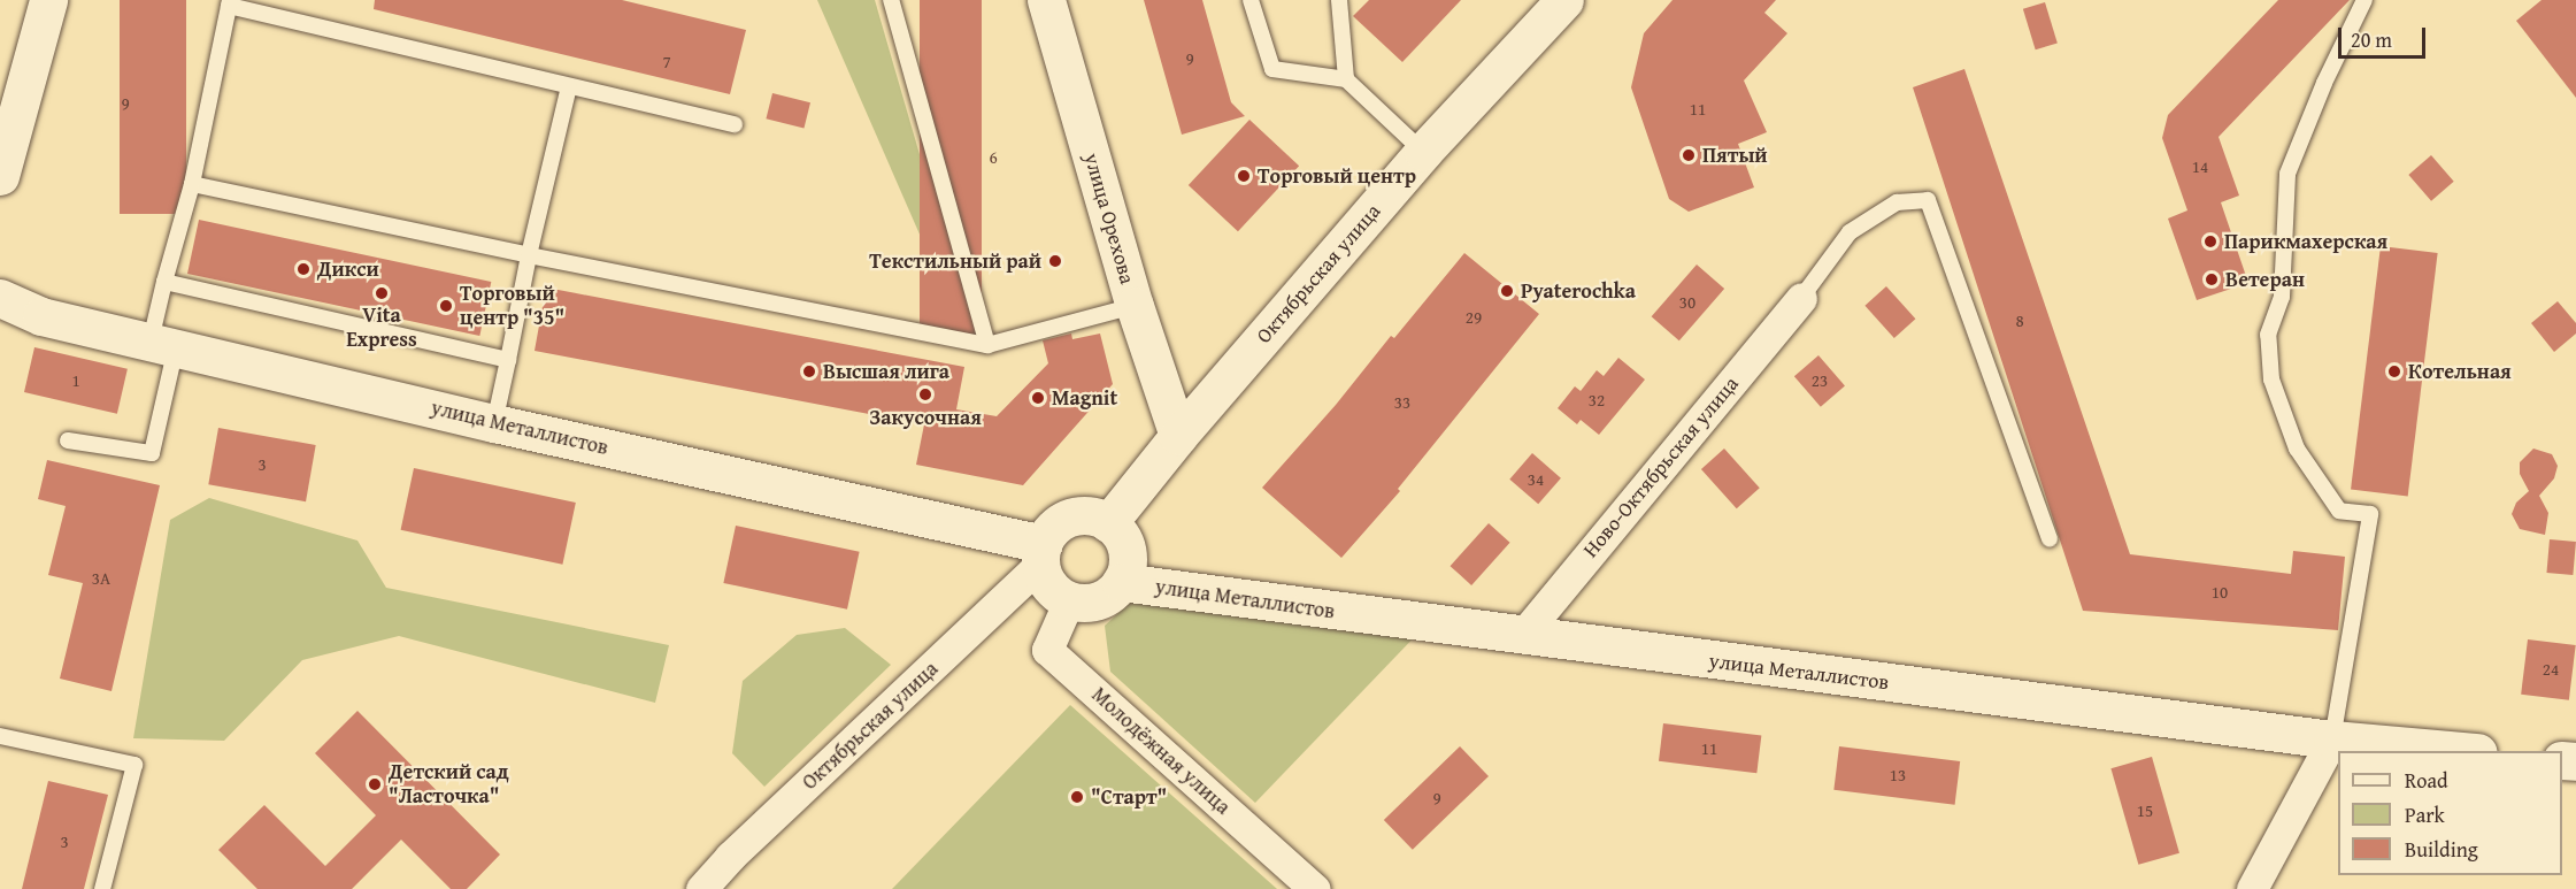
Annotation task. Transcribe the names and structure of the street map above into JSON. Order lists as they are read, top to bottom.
{
  "streets": {
    "street": [
      "улица Орехова",
      "Октябрьская улица",
      "улица Металлистов",
      "Ново-Октябрьская улица",
      "Молодёжная улица"
    ]
  },
  "crossings": [
    ["улица Орехова", "Октябрьская улица"],
    ["Октябрьская улица", "улица Металлистов"],
    ["Октябрьская улица", "Молодёжная улица"],
    ["улица Металлистов", "Ново-Октябрьская улица"],
    ["улица Металлистов", "Молодёжная улица"]
  ],
  "places": [
    "Пятый",
    "Торговый центр",
    "Парикмахерская",
    "Текстильный рай",
    "Дикси",
    "Ветеран",
    "Pyaterochka",
    "Vita Express",
    "Торговый центр \"35\"",
    "Высшая лига",
    "Котельная",
    "Закусочная",
    "Magnit",
    "Детский сад \"Ласточка\"",
    "\"Старт\""
  ],
  "house_numbers": [
    "9",
    "7",
    "9",
    "11",
    "6",
    "14",
    "30",
    "29",
    "8",
    "1",
    "23",
    "32",
    "33",
    "3",
    "34",
    "3А",
    "10",
    "24",
    "11",
    "13",
    "9",
    "15",
    "3"
  ],
  "legend": ["Road", "Park", "Building"],
  "scale_bar": "20 m"
}
